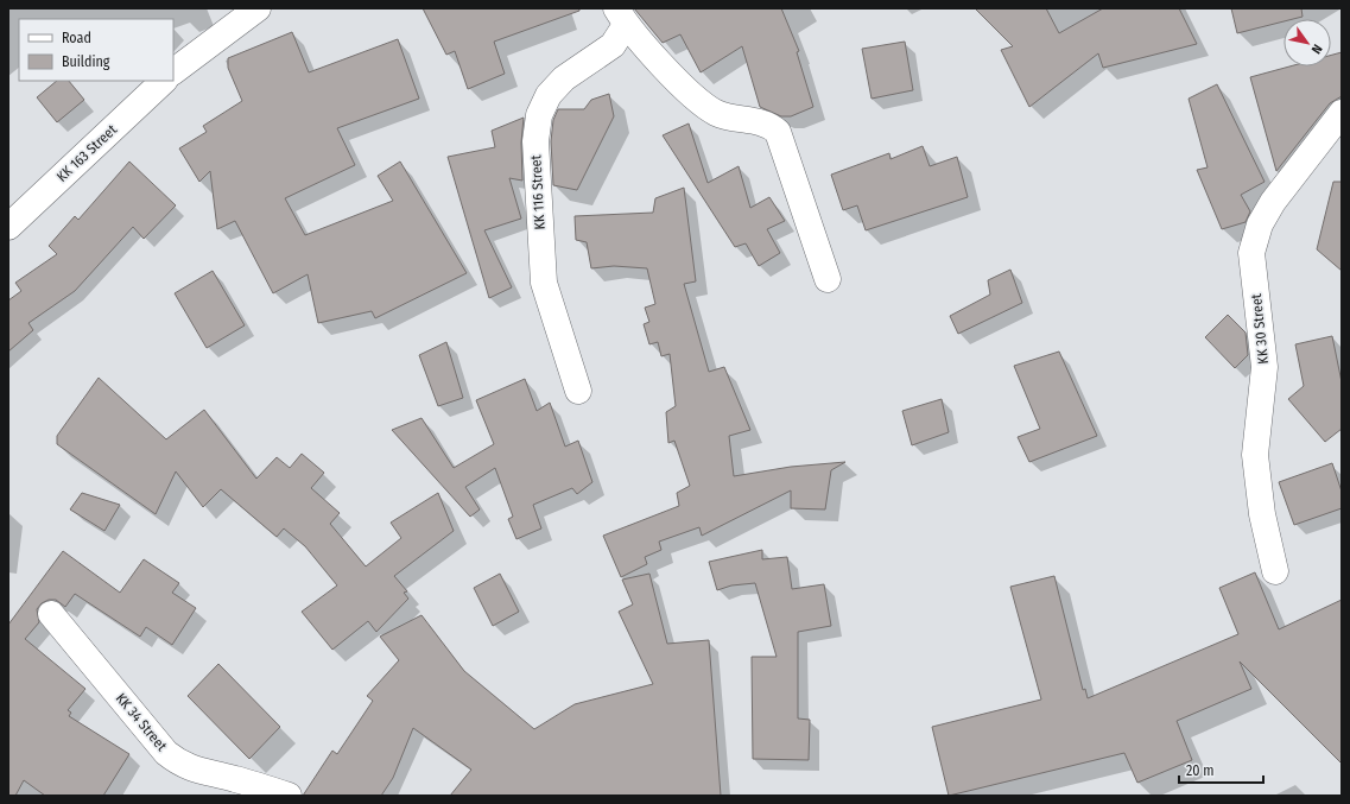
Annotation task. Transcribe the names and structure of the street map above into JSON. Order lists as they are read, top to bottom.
{
  "streets": {
    "street": [
      "KK 163 Street",
      "KK 116 Street",
      "KK 30 Street",
      "KK 34 Street"
    ]
  },
  "legend": ["Road", "Building"],
  "scale_bar": "20 m",
  "north": "bottom right"
}
